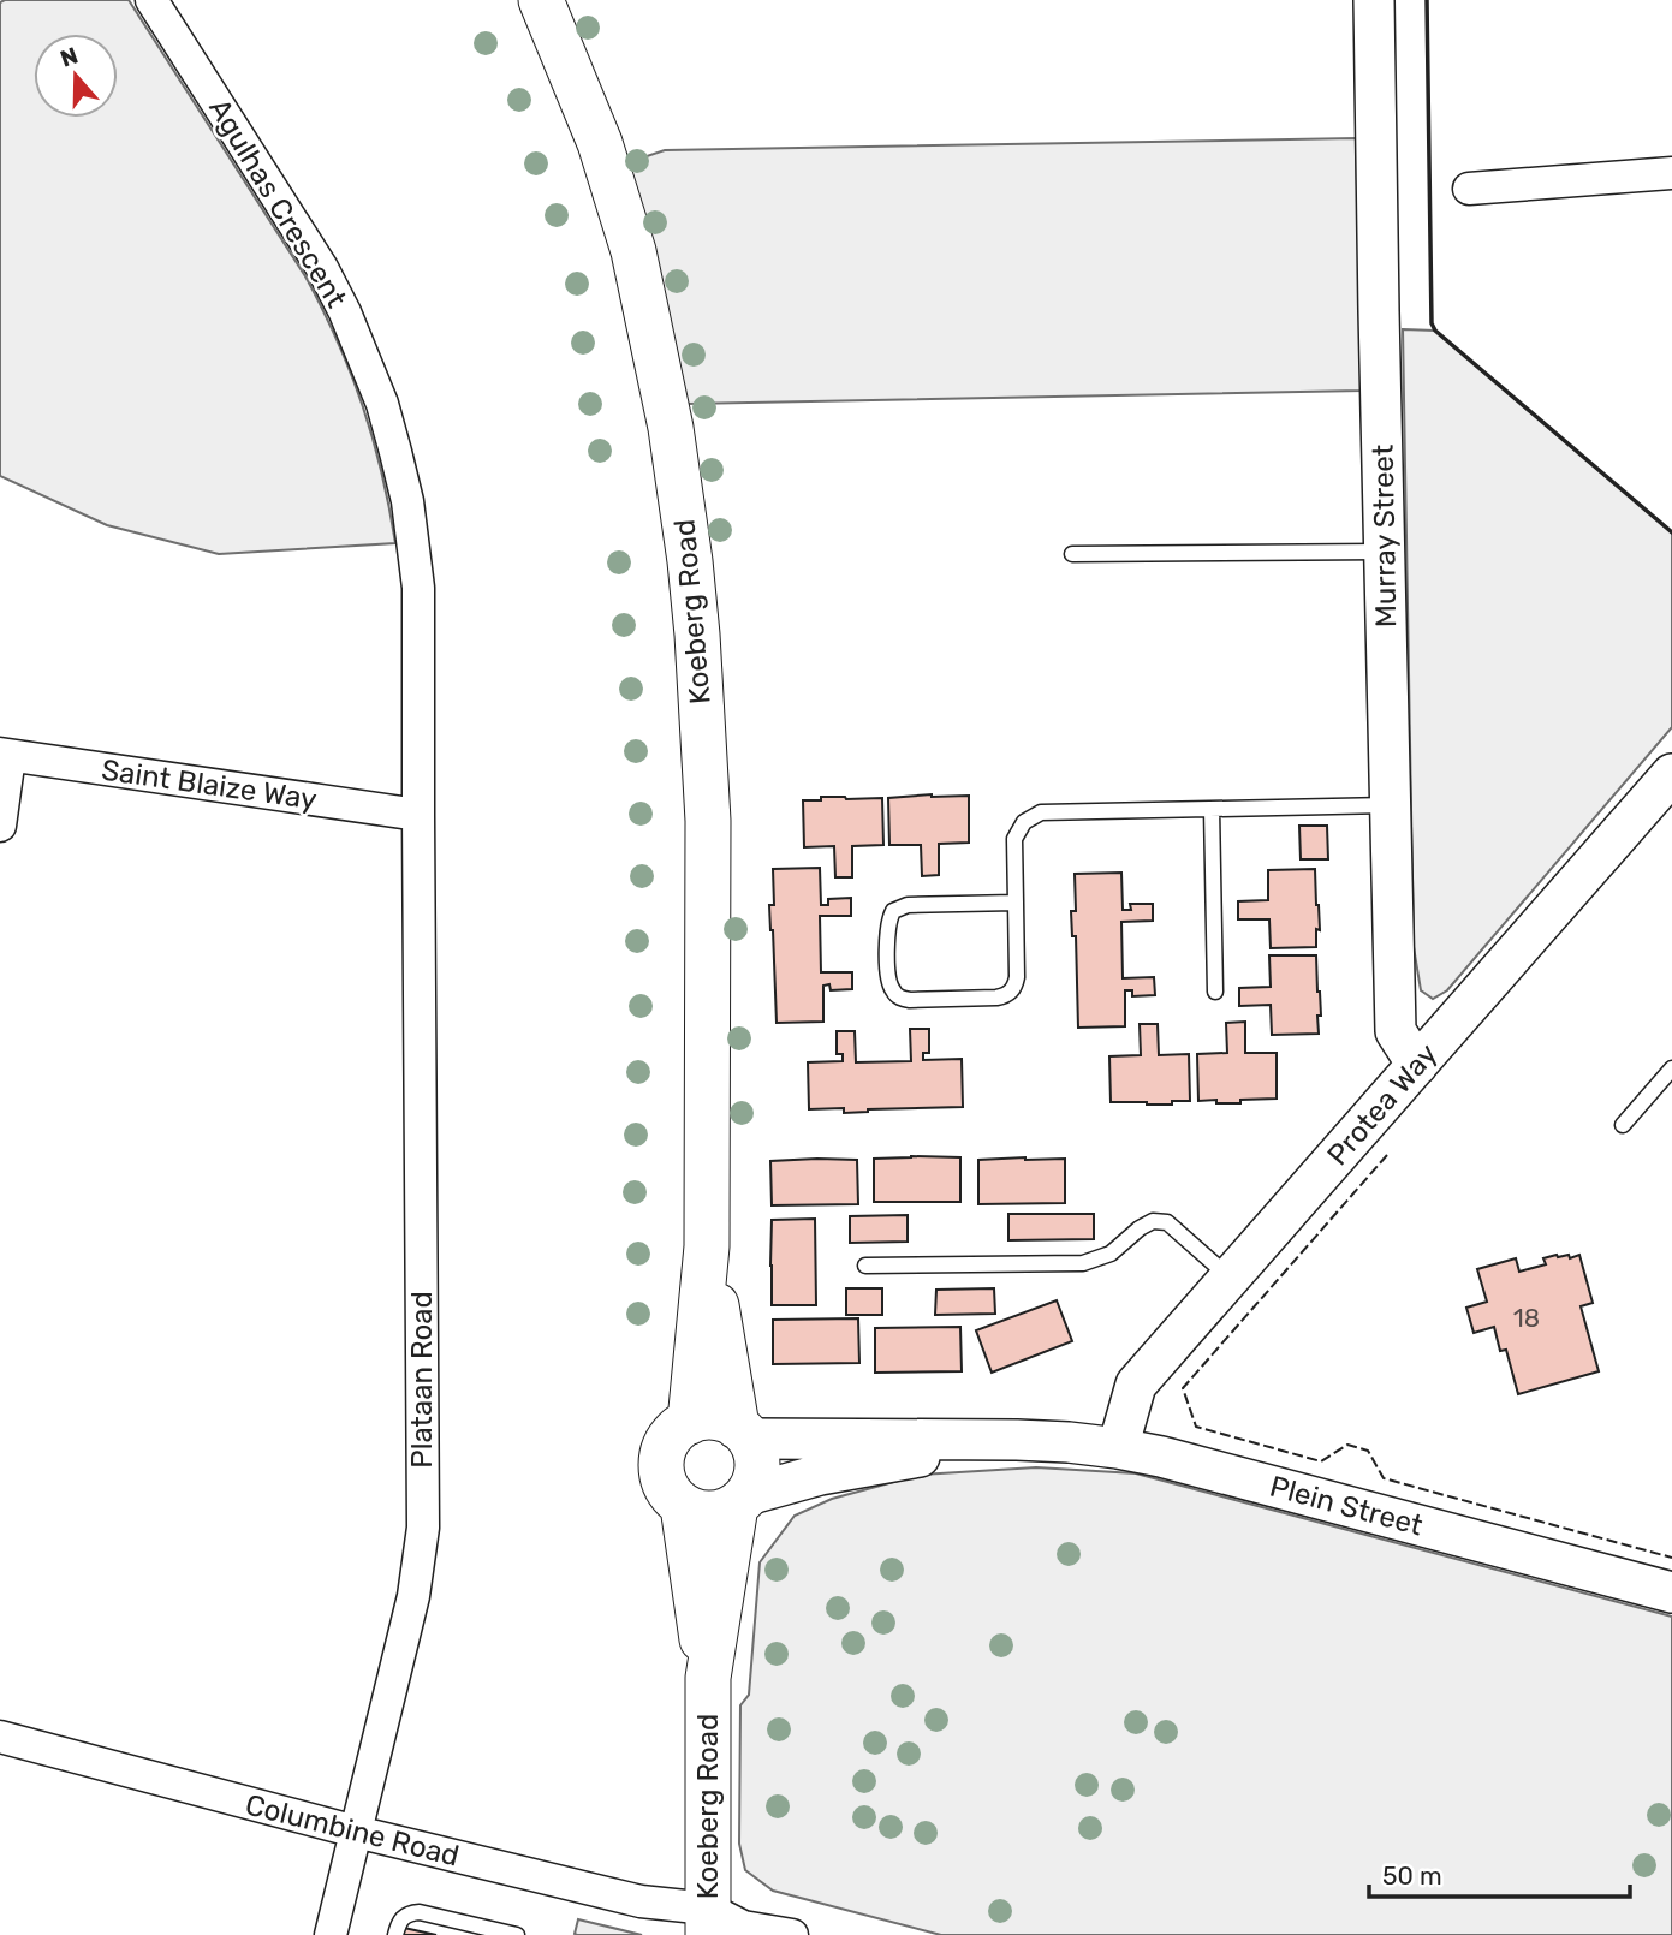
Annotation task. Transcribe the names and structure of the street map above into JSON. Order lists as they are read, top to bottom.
{
  "streets": {
    "main road": ["Koeberg Road"],
    "street": [
      "Agulhas Crescent",
      "Murray Street",
      "Saint Blaize Way",
      "Protea Way",
      "Plataan Road",
      "Plein Street",
      "Columbine Road"
    ]
  },
  "crossings": [
    ["Agulhas Crescent", "Saint Blaize Way"],
    ["Agulhas Crescent", "Plataan Road"],
    ["Murray Street", "Protea Way"],
    ["Koeberg Road", "Plein Street"],
    ["Koeberg Road", "Columbine Road"],
    ["Saint Blaize Way", "Plataan Road"],
    ["Protea Way", "Plein Street"],
    ["Plataan Road", "Columbine Road"]
  ],
  "house_numbers": ["18"],
  "scale_bar": "50 m",
  "north": "top"
}
